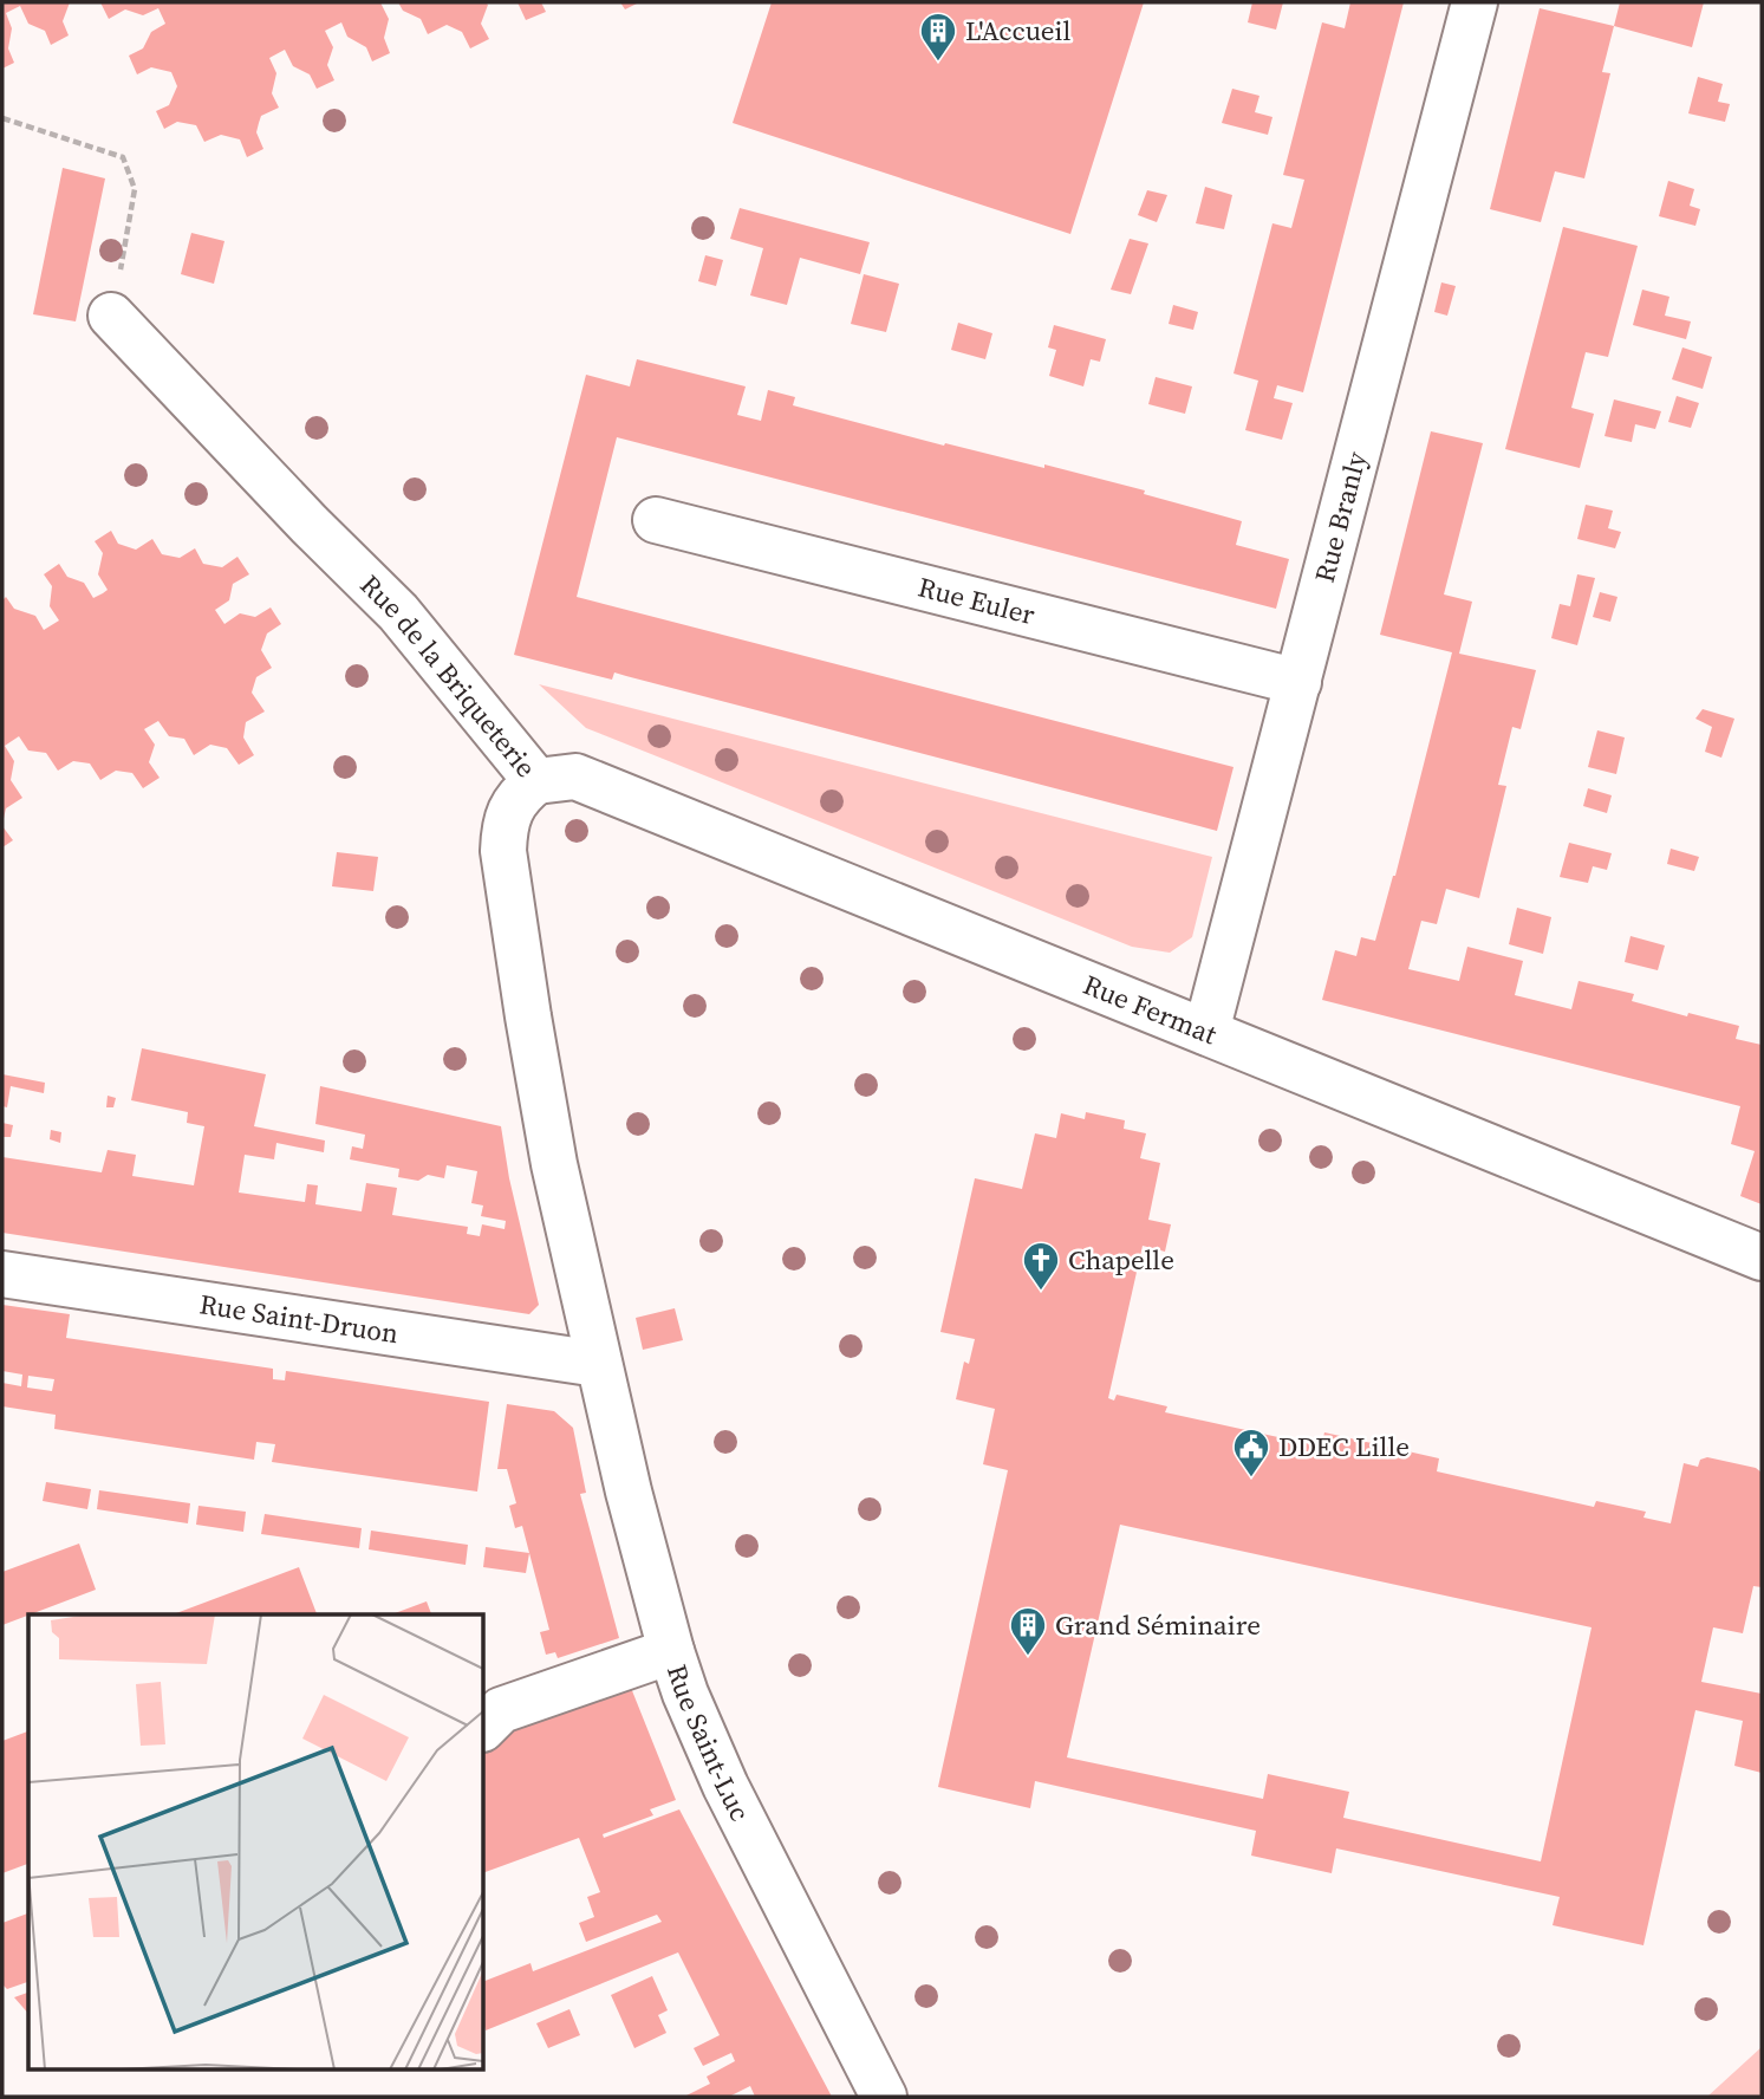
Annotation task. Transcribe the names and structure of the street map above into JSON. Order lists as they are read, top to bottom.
{
  "streets": {
    "street": [
      "Rue Branly",
      "Rue Euler",
      "Rue de la Briqueterie",
      "Rue Fermat",
      "Rue Saint-Druon",
      "Rue Saint-Luc"
    ]
  },
  "crossings": [
    ["Rue Branly", "Rue Euler"],
    ["Rue Branly", "Rue Fermat"],
    ["Rue de la Briqueterie", "Rue Fermat"],
    ["Rue de la Briqueterie", "Rue Saint-Druon"],
    ["Rue de la Briqueterie", "Rue Saint-Luc"],
    ["Rue Saint-Druon", "Rue Saint-Luc"]
  ],
  "places": {
    "building": ["L'Accueil", "Grand Séminaire"],
    "church": ["Chapelle"],
    "public building": ["DDEC Lille"]
  }
}
